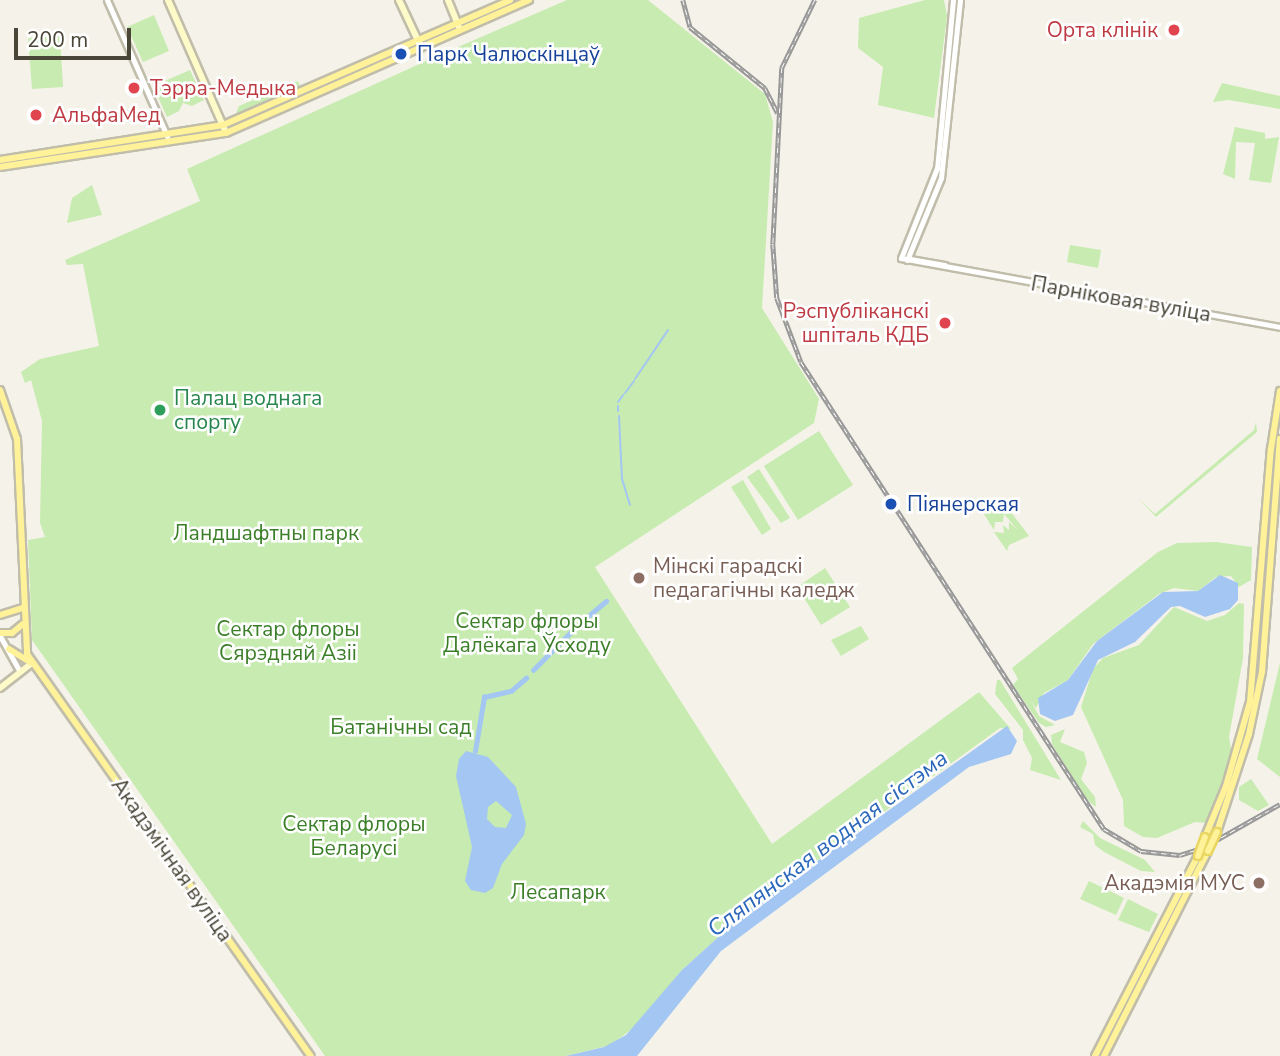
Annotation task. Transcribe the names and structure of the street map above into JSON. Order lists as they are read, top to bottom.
{
  "streets": {
    "main road": ["Акадэмічная вуліца"],
    "street": ["Парніковая вуліца"]
  },
  "water": ["Сляпянская водная сістэма"],
  "parks": [
    "Ландшафтны парк",
    "Сектар флоры Далёкага Ўсходу",
    "Сектар флоры Сярэдняй Азіі",
    "Батанічны сад",
    "Сектар флоры Беларусі",
    "Лесапарк"
  ],
  "places": [
    "Орта клінік",
    "Парк Чалюскінцаў",
    "Тэрра-Медыка",
    "АльфаМед",
    "Рэспубліканскі шпіталь КДБ",
    "Палац воднага спорту",
    "Піянерская",
    "Мінскі гарадскі педагагічны каледж",
    "Акадэмія МУС"
  ],
  "scale_bar": "200 m"
}
